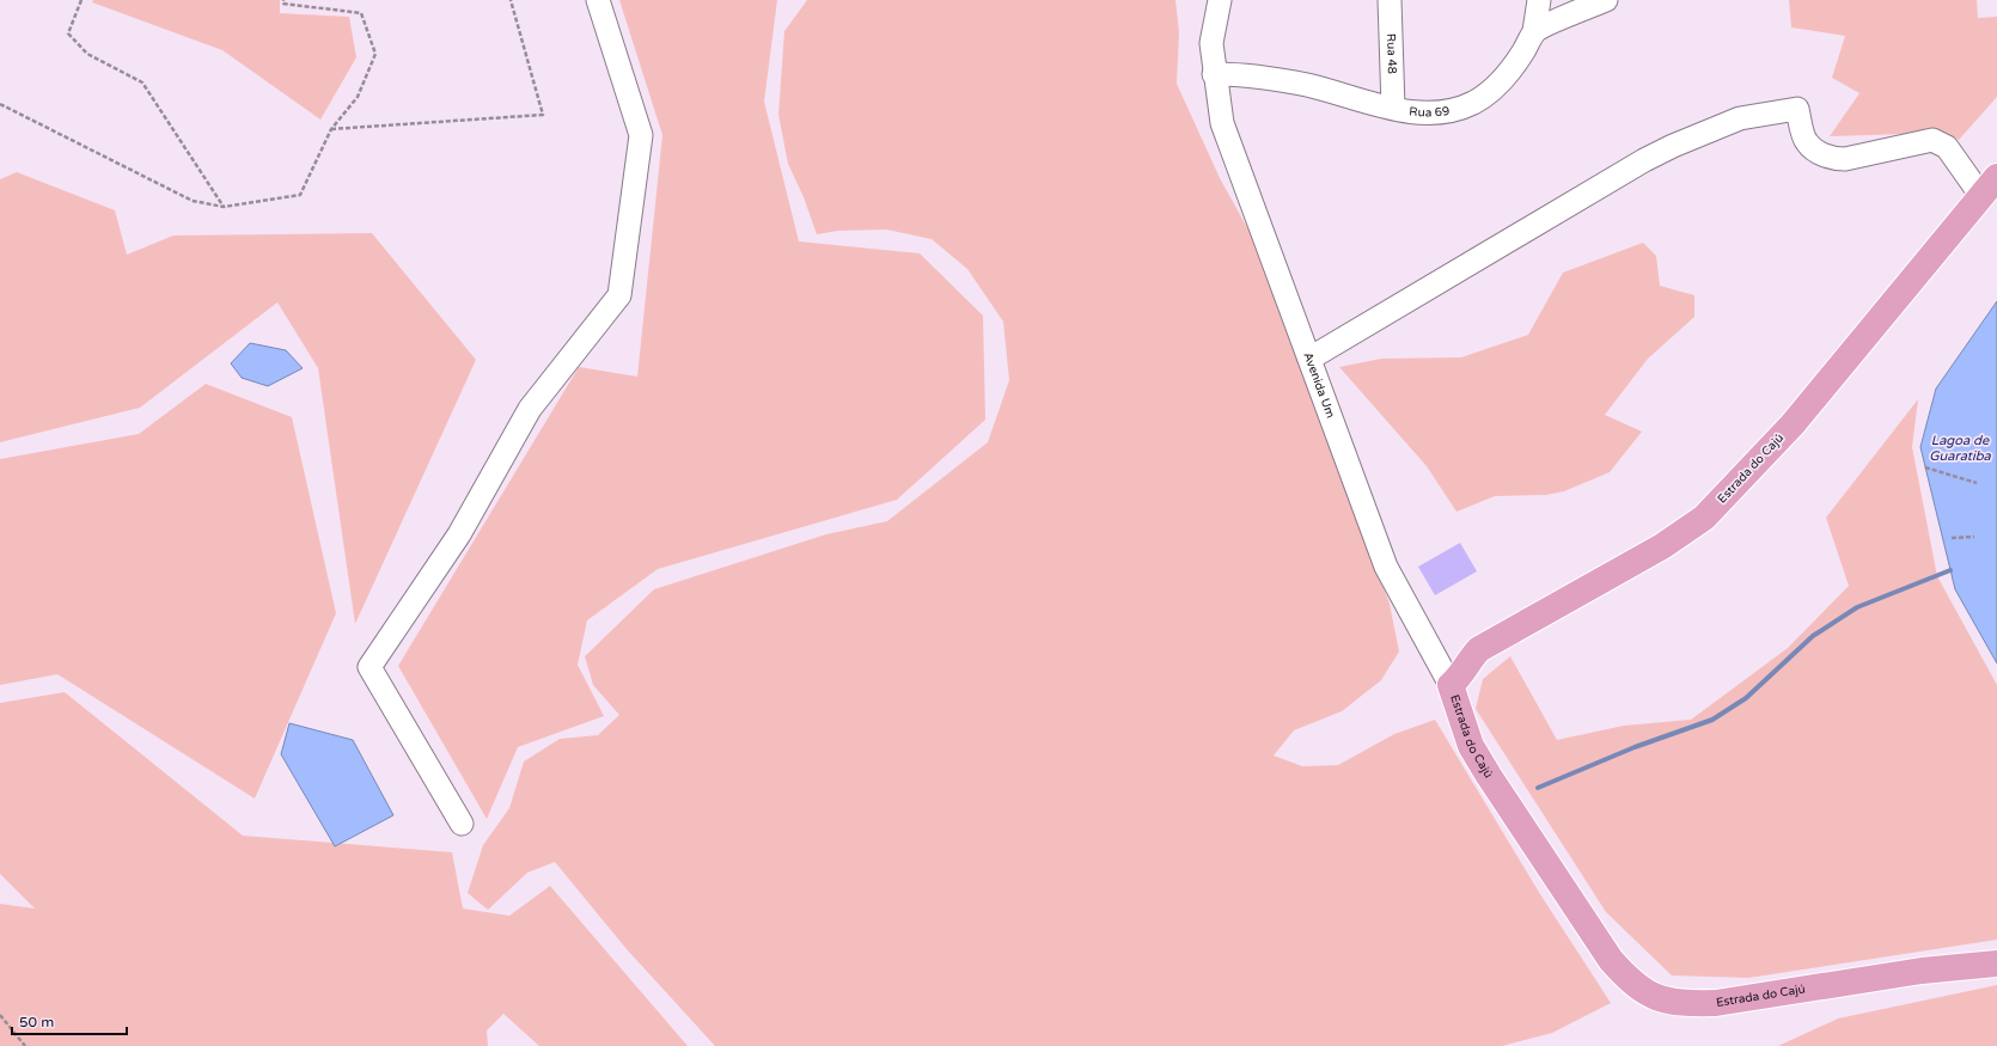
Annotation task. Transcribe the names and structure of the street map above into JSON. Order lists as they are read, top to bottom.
{
  "streets": {
    "main road": ["Estrada do Cajú"],
    "street": ["Rua 48", "Rua 69", "Avenida Um"]
  },
  "crossings": [
    ["Rua 48", "Rua 69"],
    ["Rua 69", "Avenida Um"],
    ["Avenida Um", "Estrada do Cajú"]
  ],
  "water": ["Lagoa de Guaratiba"],
  "scale_bar": "50 m"
}
